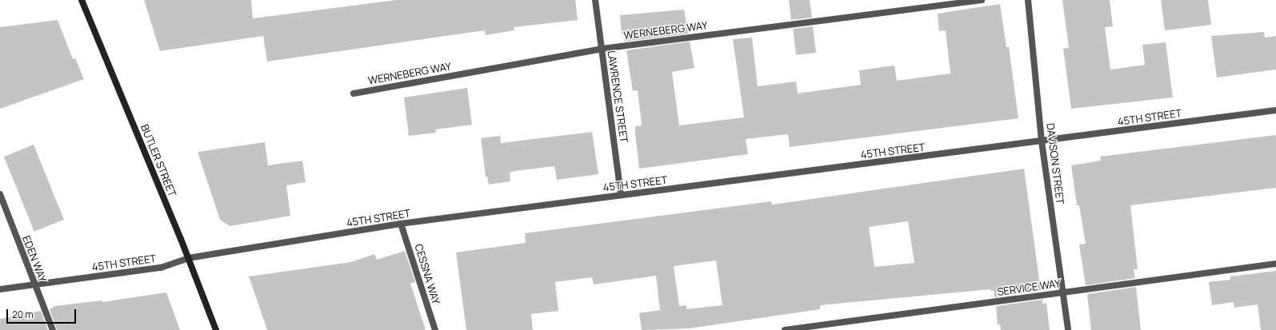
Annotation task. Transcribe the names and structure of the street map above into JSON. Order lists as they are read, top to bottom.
{
  "streets": {
    "main road": ["BUTLER STREET"],
    "street": [
      "WERNEBERG WAY",
      "LAWRENCE STREET",
      "45TH STREET",
      "DAVISON STREET",
      "EDEN WAY",
      "CESSNA WAY",
      "SERVICE WAY"
    ]
  },
  "crossings": [
    ["WERNEBERG WAY", "LAWRENCE STREET"],
    ["LAWRENCE STREET", "45TH STREET"],
    ["45TH STREET", "BUTLER STREET"],
    ["45TH STREET", "DAVISON STREET"],
    ["45TH STREET", "EDEN WAY"],
    ["45TH STREET", "CESSNA WAY"],
    ["DAVISON STREET", "SERVICE WAY"]
  ],
  "scale_bar": "20 m"
}
